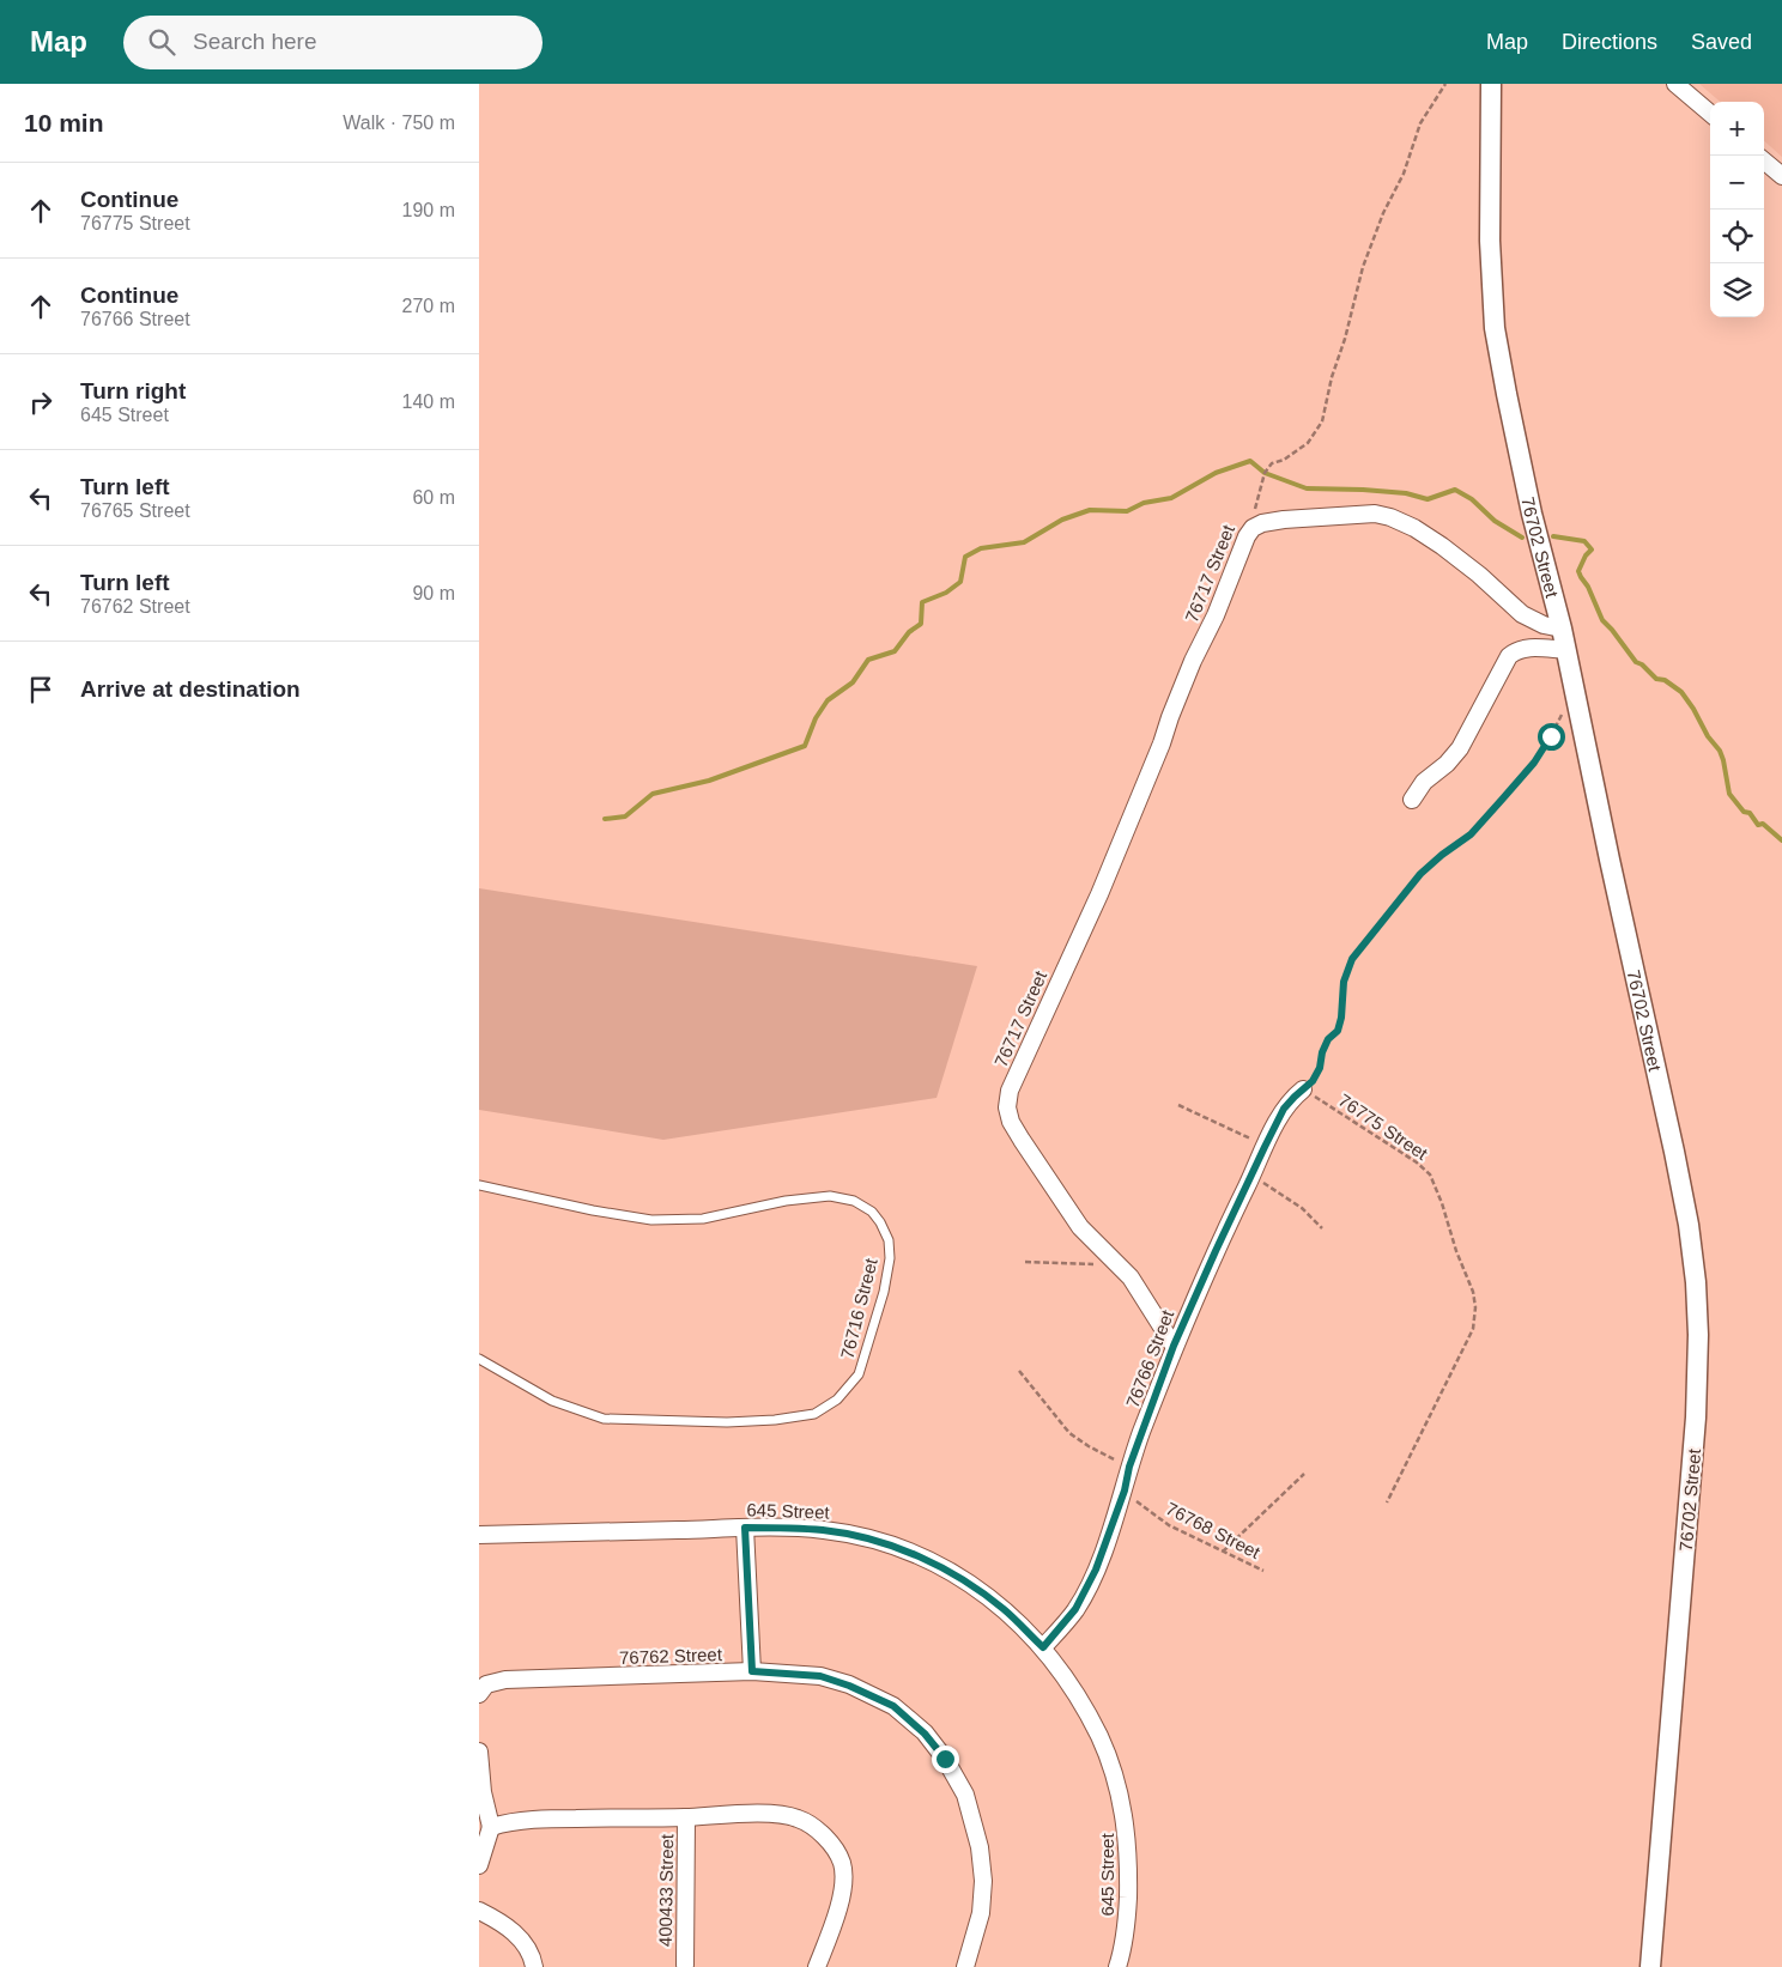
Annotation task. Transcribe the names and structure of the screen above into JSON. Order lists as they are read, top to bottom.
{
  "streets": {
    "street": [
      "76702 Street",
      "76717 Street",
      "76766 Street",
      "645 Street",
      "76762 Street",
      "400433 Street"
    ],
    "lane": ["76716 Street"],
    "path": ["76775 Street", "76768 Street"]
  },
  "crossings": [
    ["76775 Street", "76766 Street"],
    ["76766 Street", "645 Street"],
    ["76766 Street", "76768 Street"]
  ],
  "page": {
    "header": "Map",
    "search": "Search here",
    "nav": ["Map", "Directions", "Saved"],
    "heading": ["10 min", "Walk · 750 m"],
    "map_buttons": ["+", "−"],
    "list": [
      ["Continue", "76775 Street", "190 m"],
      ["Continue", "76766 Street", "270 m"],
      ["Turn right", "645 Street", "140 m"],
      ["Turn left", "76765 Street", "60 m"],
      ["Turn left", "76762 Street", "90 m"],
      "Arrive at destination"
    ]
  }
}
